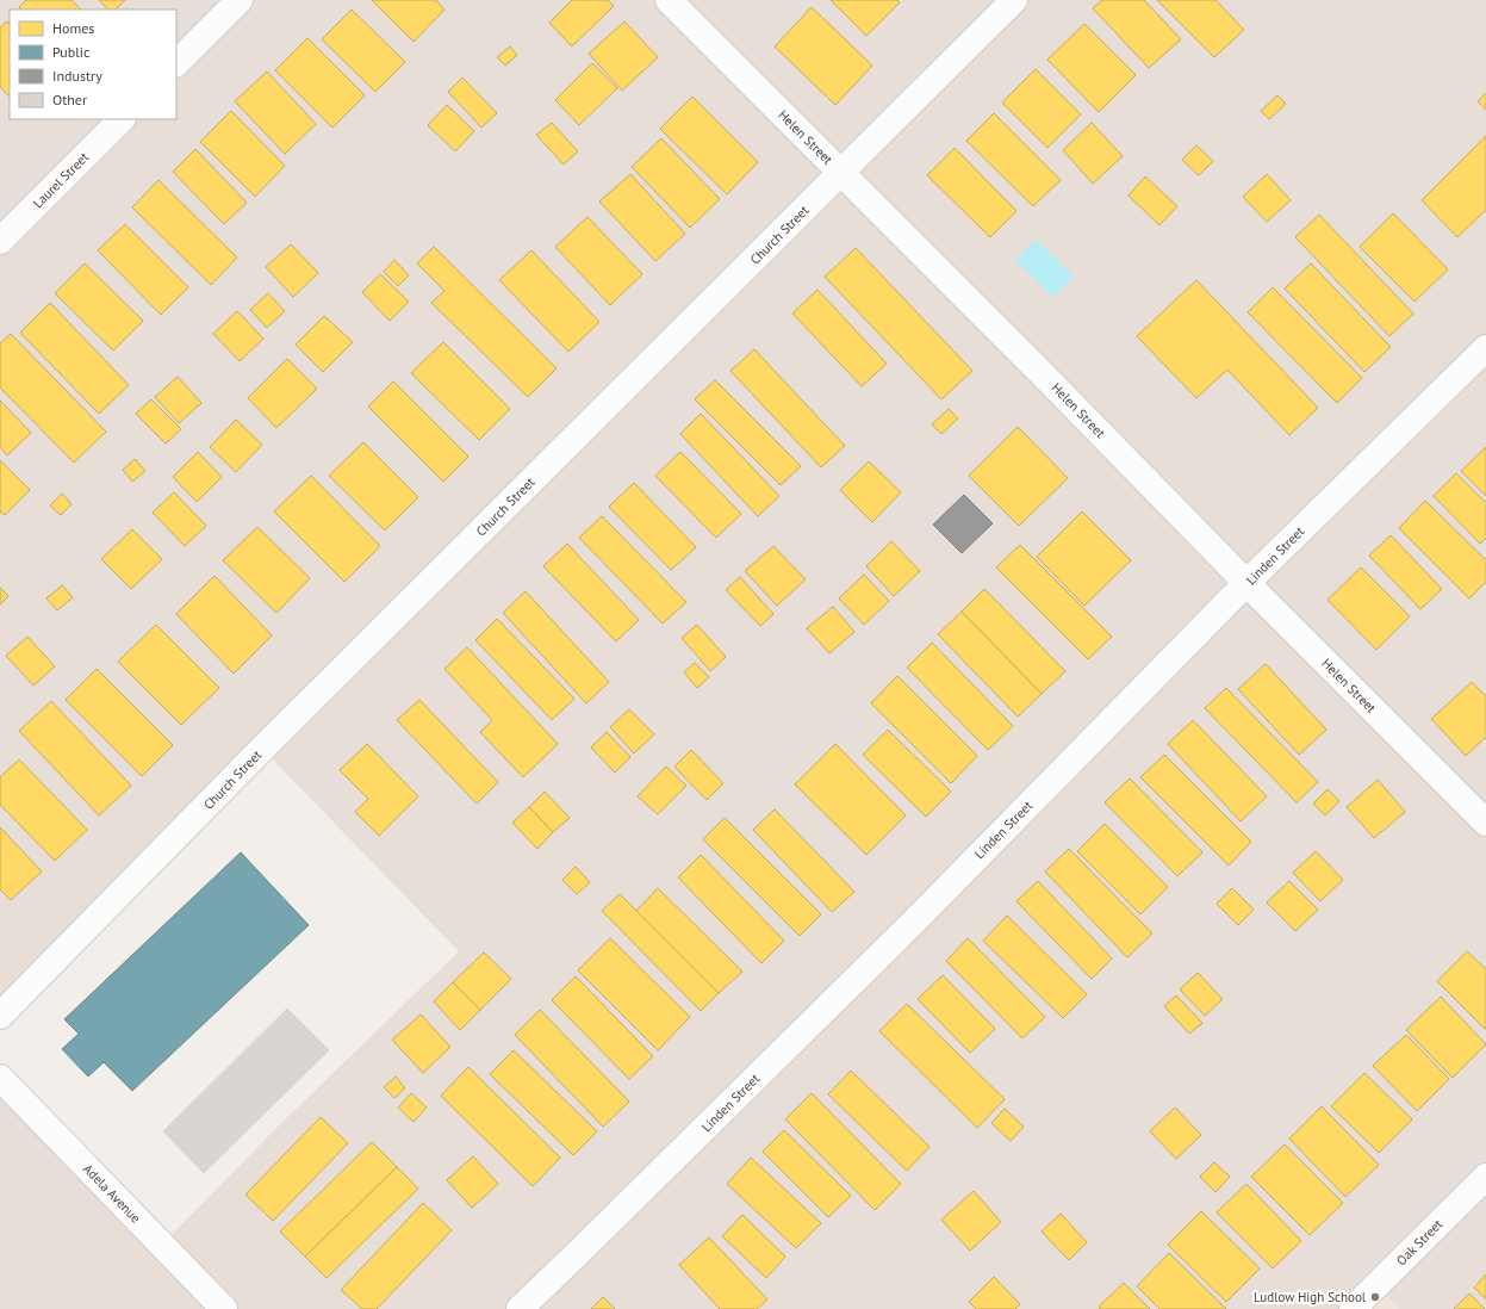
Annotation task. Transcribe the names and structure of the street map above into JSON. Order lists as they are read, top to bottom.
{
  "streets": {
    "street": [
      "Helen Street",
      "Laurel Street",
      "Church Street",
      "Linden Street",
      "Adela Avenue",
      "Oak Street"
    ]
  },
  "crossings": [
    ["Helen Street", "Church Street"],
    ["Helen Street", "Linden Street"]
  ],
  "places": ["Ludlow High School"],
  "legend": [
    "Homes",
    "Public",
    "Industry",
    "Other"
  ]
}
